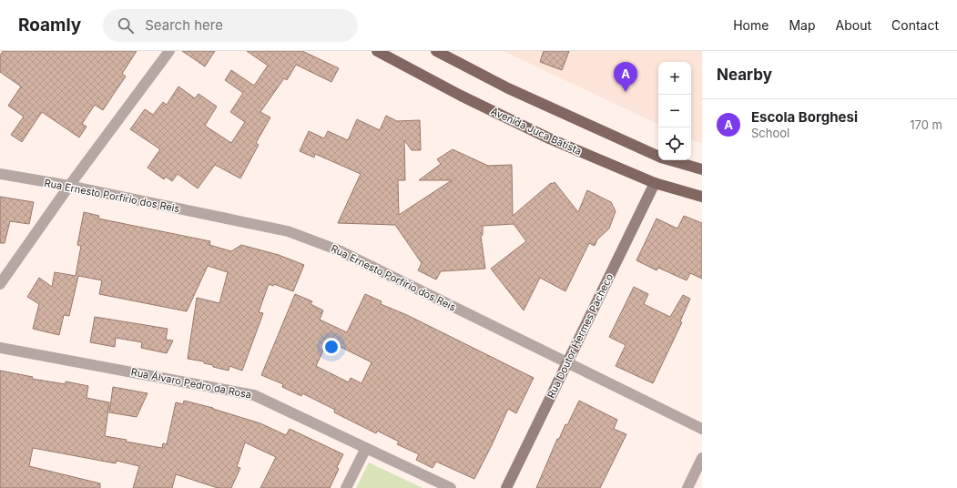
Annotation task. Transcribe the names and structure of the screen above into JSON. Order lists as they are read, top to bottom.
{
  "streets": {
    "main road": ["Avenida Juca Batista"],
    "street": ["Rua Ernesto Porfírio dos Reis", "Rua Doutor Hermes Pacheco", "Rua Álvaro Pedro da Rosa"]
  },
  "crossings": [
    ["Avenida Juca Batista", "Rua Doutor Hermes Pacheco"],
    ["Rua Ernesto Porfírio dos Reis", "Rua Doutor Hermes Pacheco"]
  ],
  "page": {
    "header": "Roamly",
    "search": "Search here",
    "nav": [
      "Home",
      "Map",
      "About",
      "Contact"
    ],
    "heading": "Nearby",
    "map_buttons": ["+", "−"],
    "pins": "A",
    "list": [
      {
        "mark": "A",
        "name": "Escola Borghesi",
        "note": "School",
        "value": "170 m"
      }
    ]
  }
}
